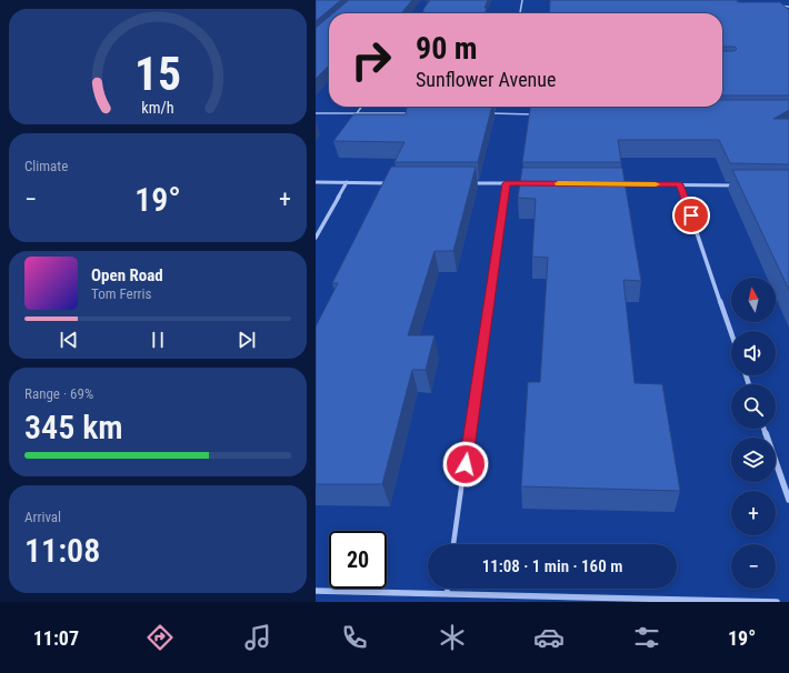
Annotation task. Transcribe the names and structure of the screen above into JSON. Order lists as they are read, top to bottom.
{
  "north": "top",
  "page": {
    "turn": ["90 m", "Sunflower Avenue"],
    "tile": [
      "Climate",
      ["Range · 69%", "345 km"],
      ["Arrival", "11:08"]
    ],
    "heat": ["−", "19°", "+"],
    "song": ["Open Road", "Tom Ferris"],
    "map_buttons": ["+", "−"],
    "limit": "20",
    "trip": "11:08 · 1 min · 160 m",
    "tabs": ["11:07", "19°"],
    "gauge": ["15", "km/h"]
  }
}
